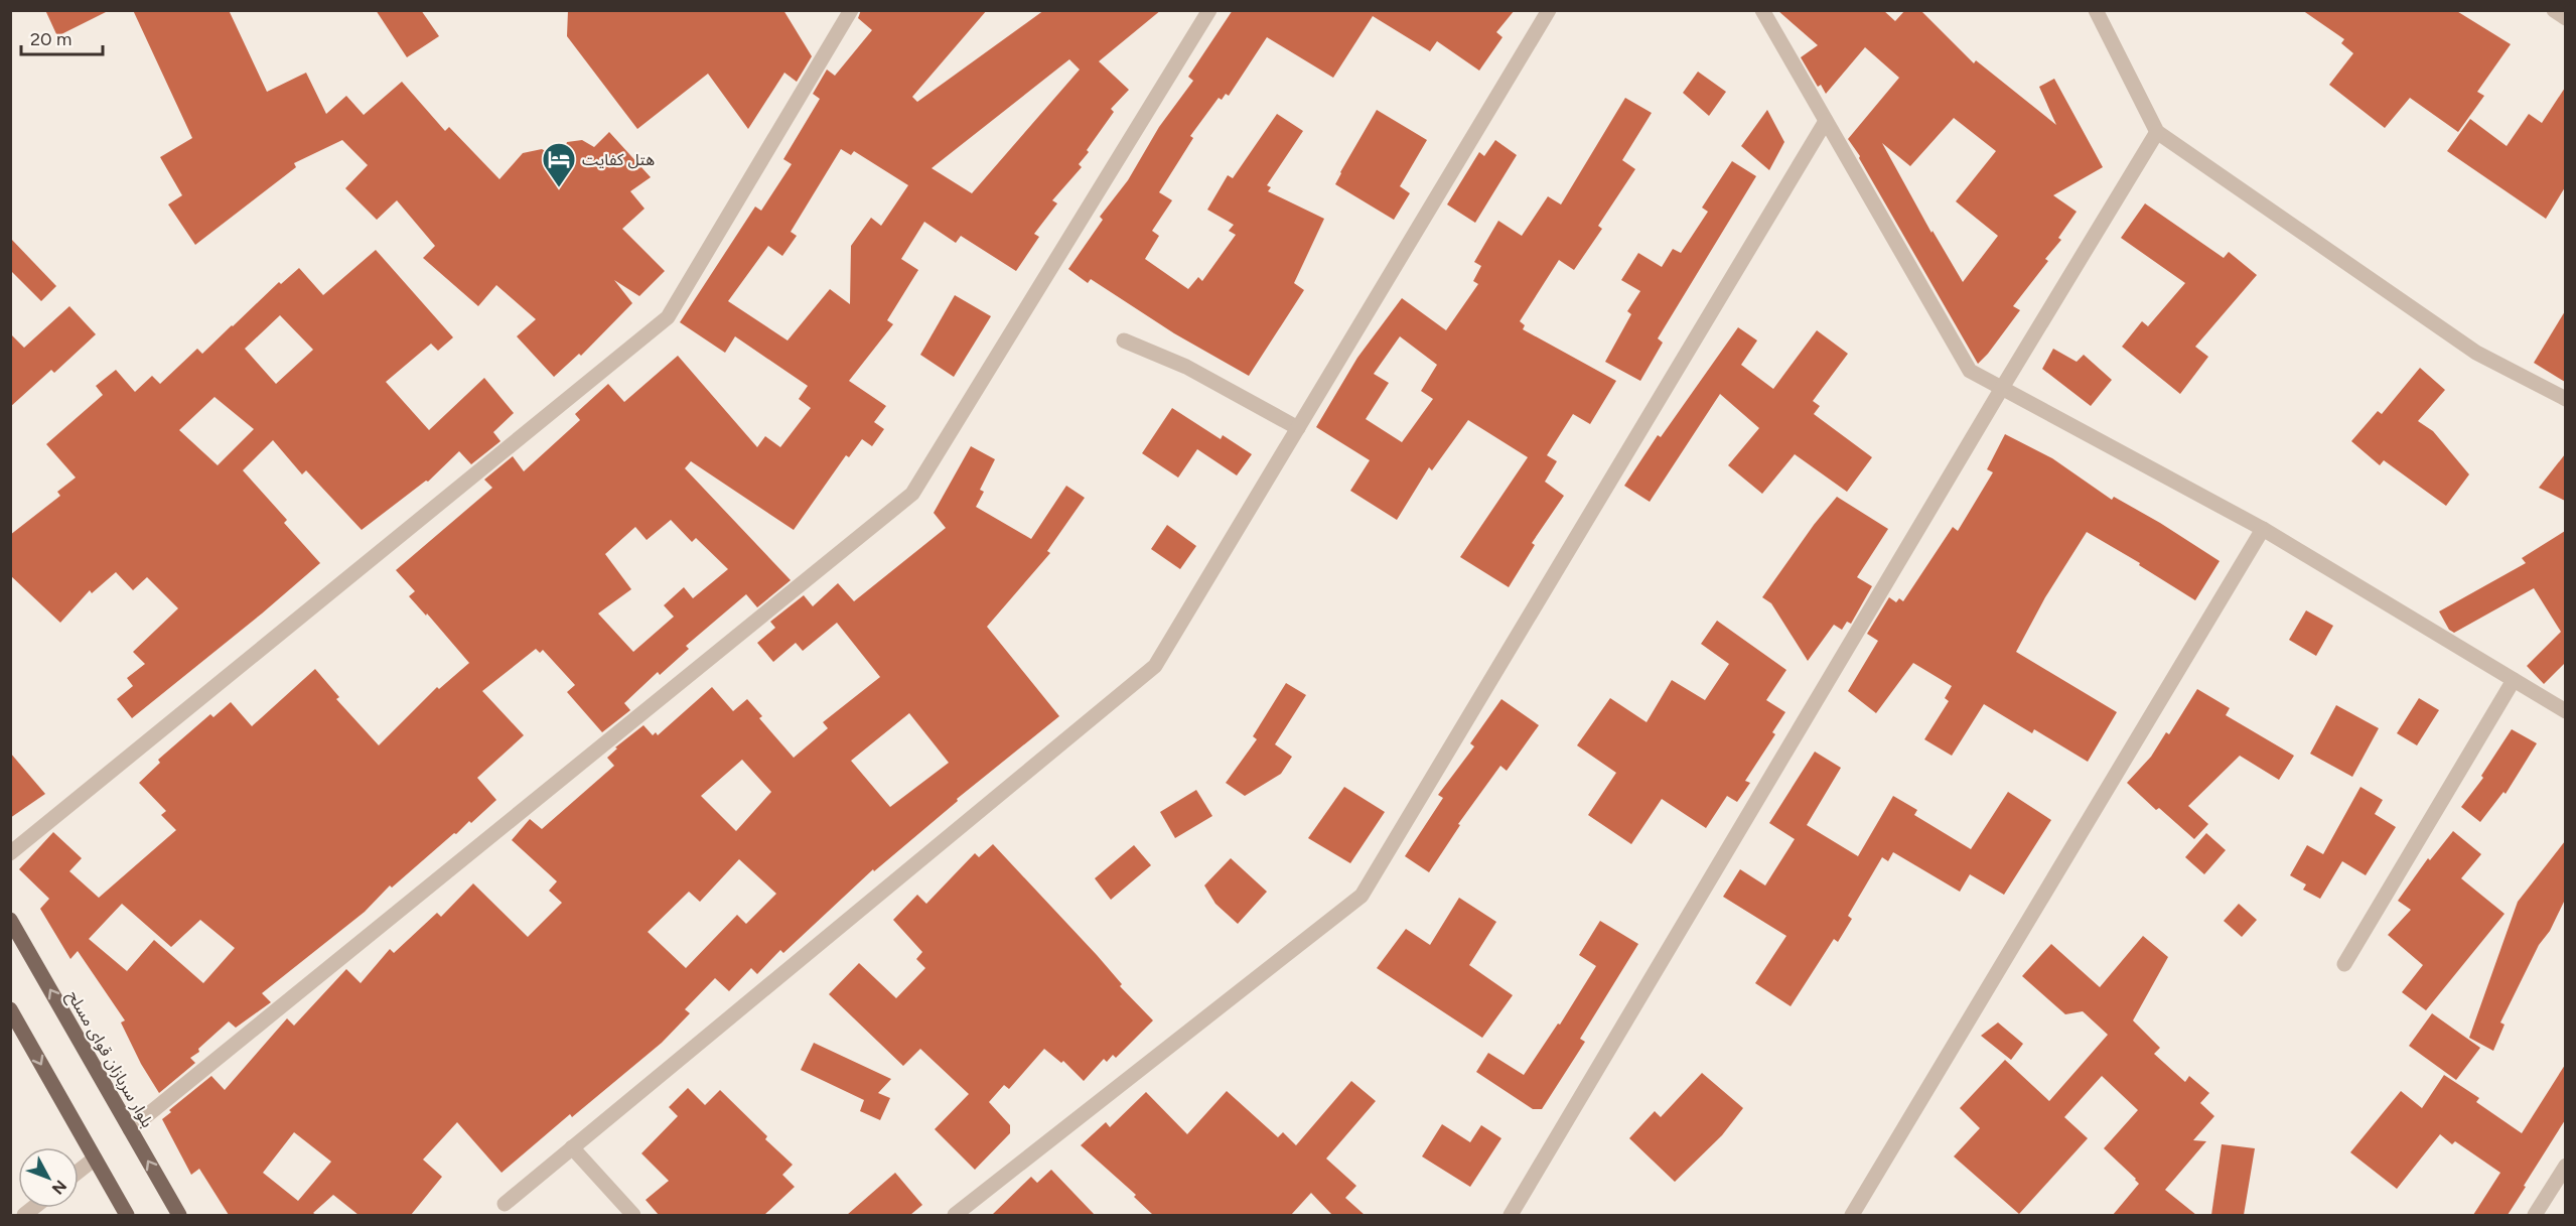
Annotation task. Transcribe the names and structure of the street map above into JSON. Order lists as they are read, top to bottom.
{
  "streets": {
    "main road": ["بلوار سربازان قوای مسلح"]
  },
  "places": {
    "hotel": ["هتل کفایت"]
  },
  "scale_bar": "20 m",
  "north": "bottom right"
}
